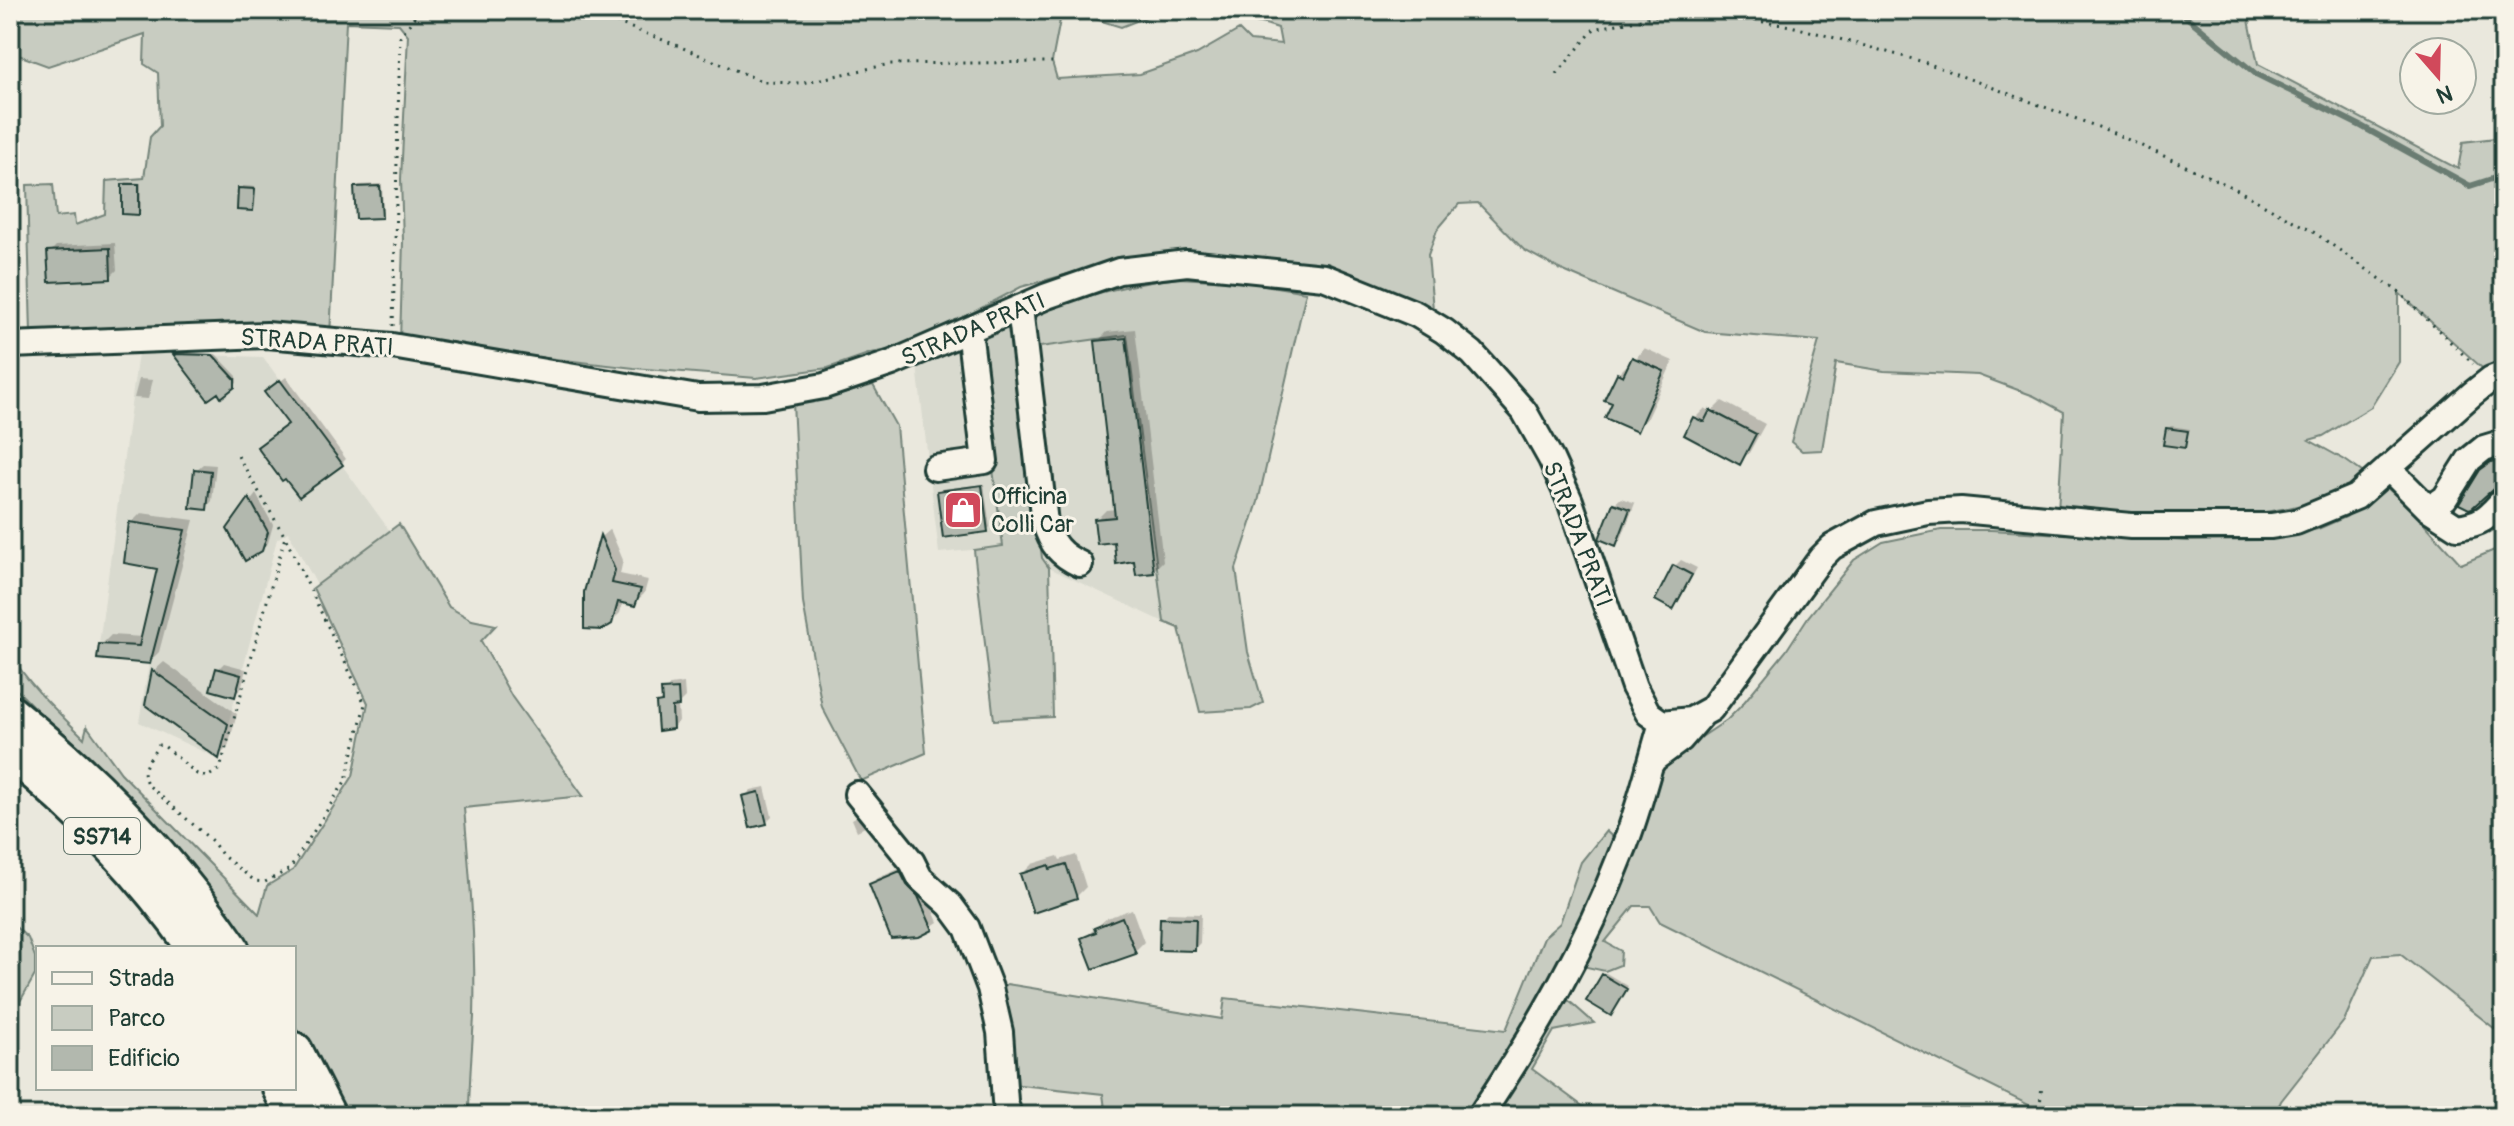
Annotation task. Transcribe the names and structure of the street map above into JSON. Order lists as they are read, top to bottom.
{
  "streets": {
    "highway": ["SS714"],
    "street": ["STRADA PRATI"]
  },
  "places": {
    "shop": ["Officina Colli Car"]
  },
  "legend": ["Strada", "Parco", "Edificio"],
  "north": "bottom"
}
